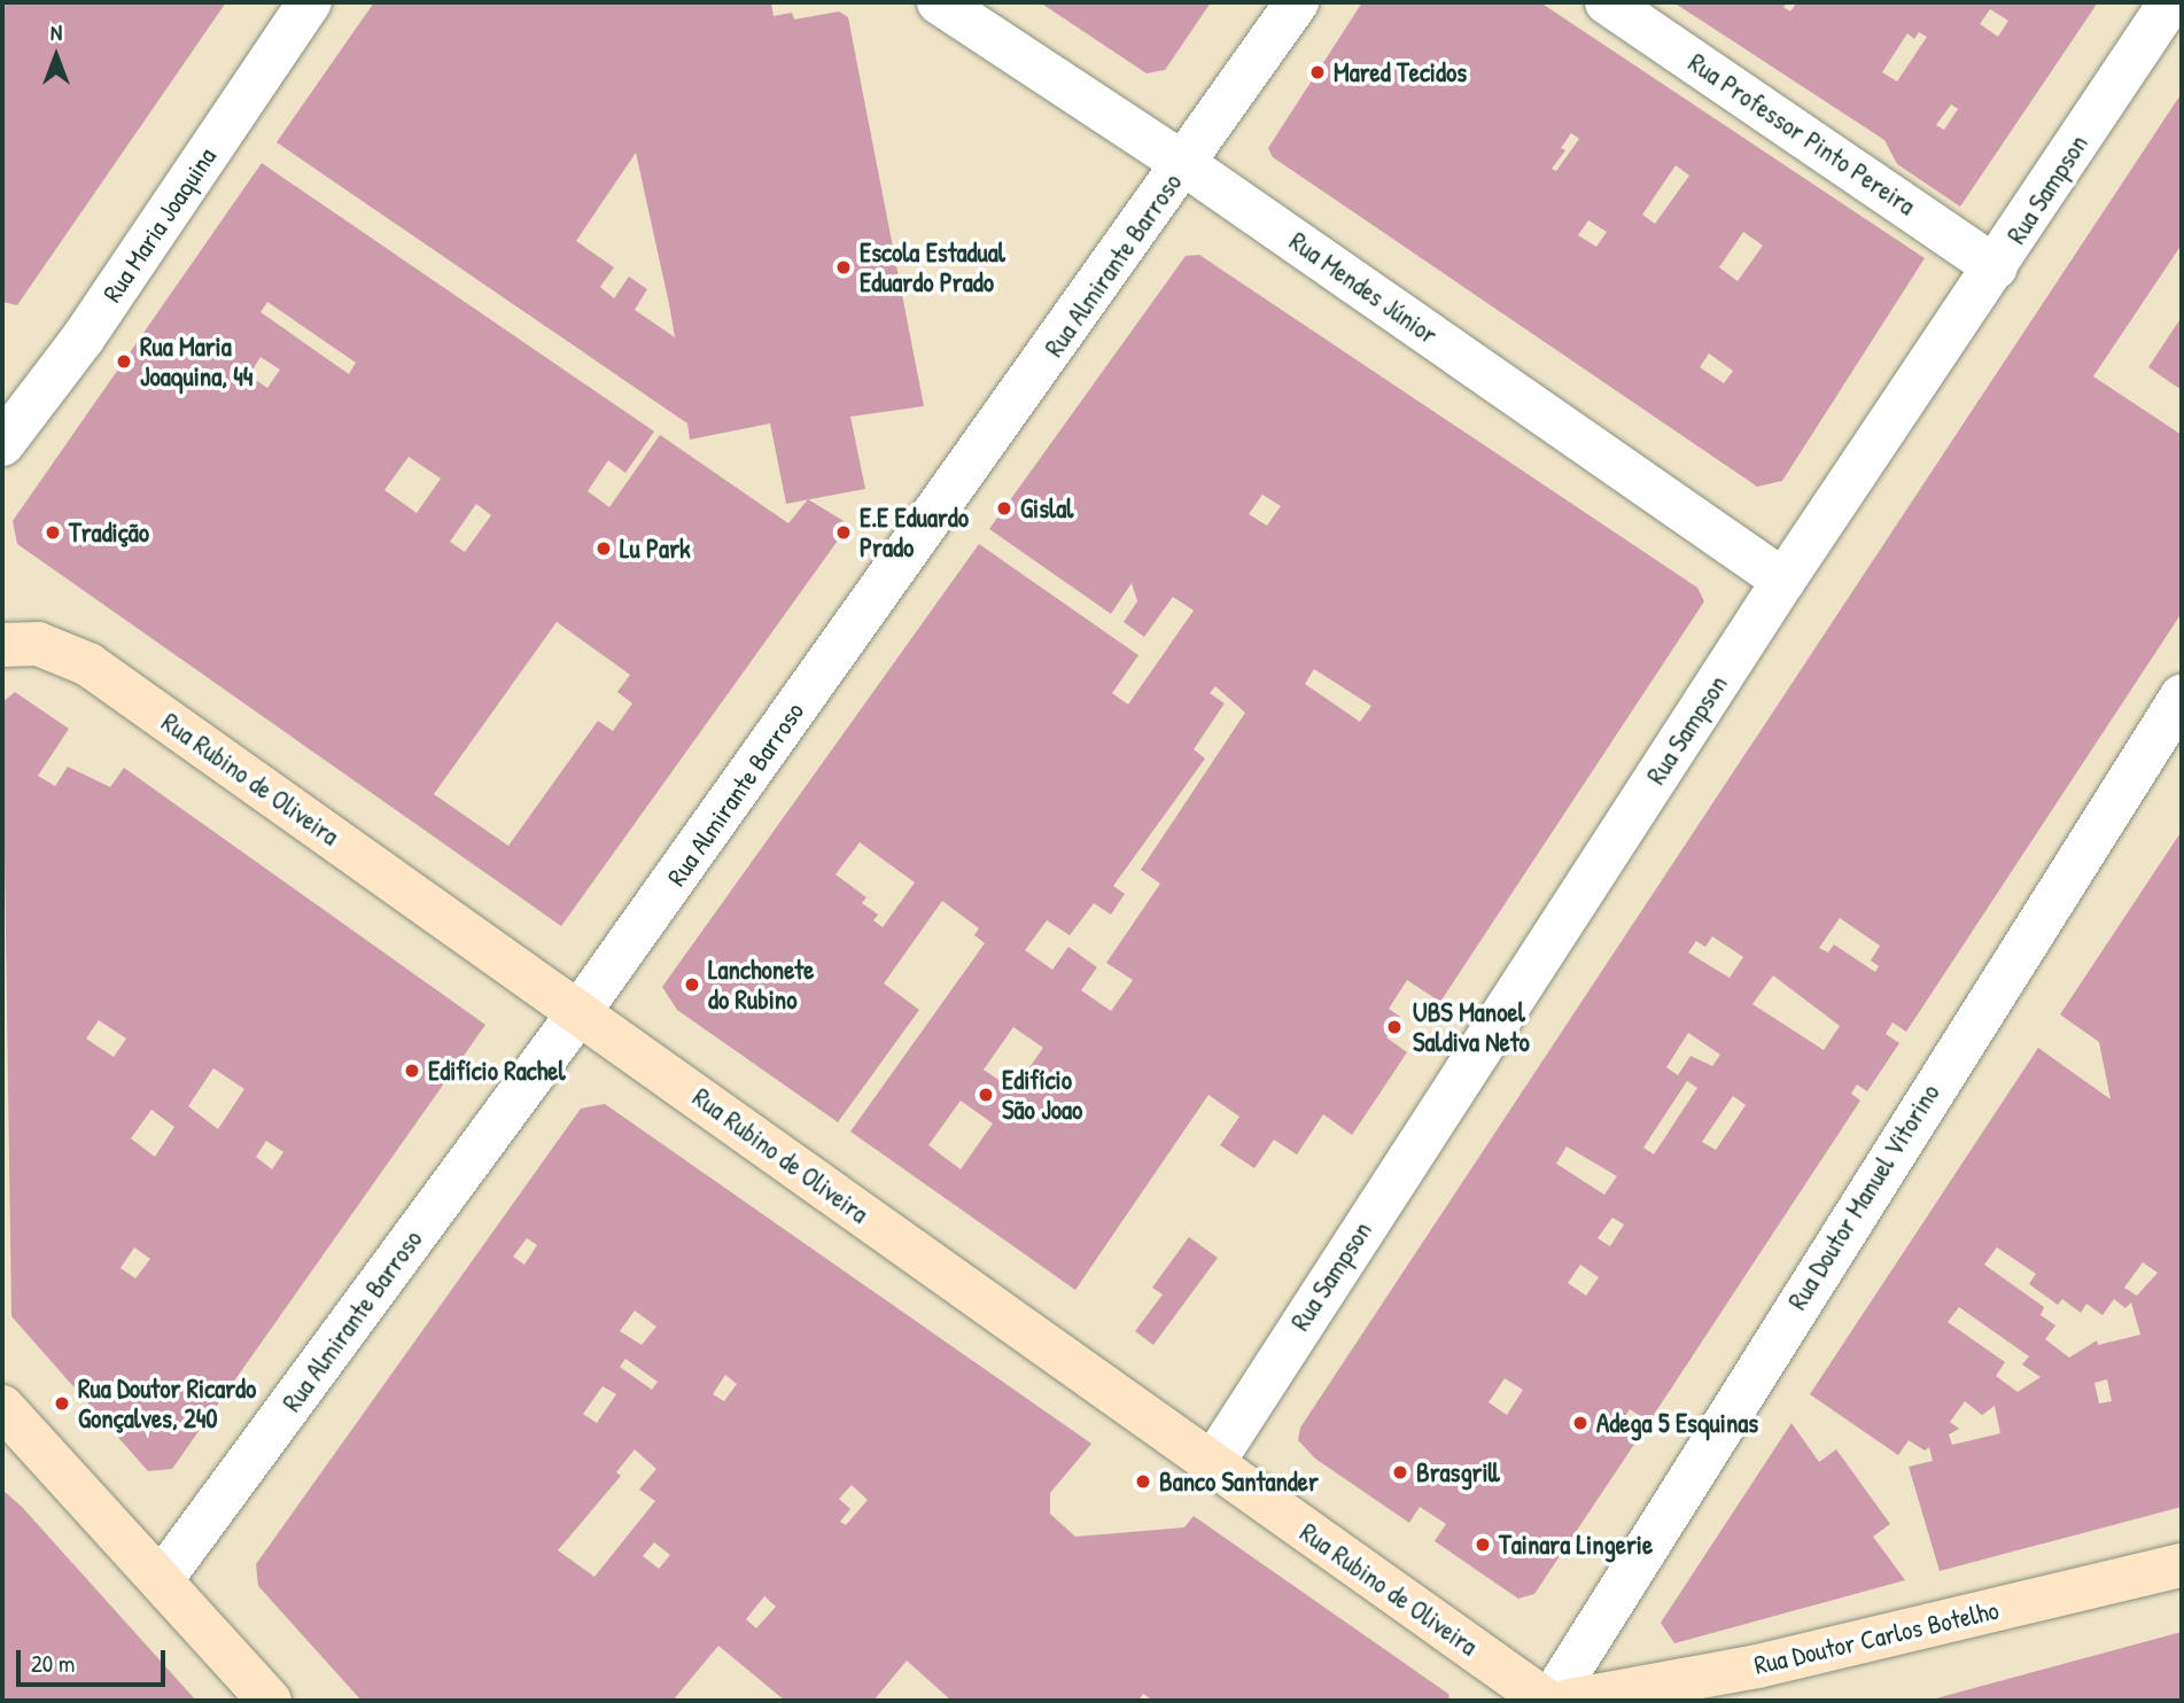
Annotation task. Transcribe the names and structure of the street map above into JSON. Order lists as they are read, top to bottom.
{
  "streets": {
    "main road": ["Rua Rubino de Oliveira", "Rua Doutor Carlos Botelho"],
    "street": [
      "Rua Professor Pinto Pereira",
      "Rua Sampson",
      "Rua Maria Joaquina",
      "Rua Almirante Barroso",
      "Rua Mendes Júnior",
      "Rua Doutor Manuel Vitorino"
    ]
  },
  "crossings": [
    ["Rua Professor Pinto Pereira", "Rua Sampson"],
    ["Rua Sampson", "Rua Mendes Júnior"],
    ["Rua Sampson", "Rua Rubino de Oliveira"],
    ["Rua Almirante Barroso", "Rua Mendes Júnior"],
    ["Rua Almirante Barroso", "Rua Rubino de Oliveira"],
    ["Rua Rubino de Oliveira", "Rua Doutor Manuel Vitorino"]
  ],
  "places": [
    "Mared Tecidos",
    "Escola Estadual Eduardo Prado",
    "Rua Maria Joaquina, 44",
    "Gislal",
    "Tradição",
    "E.E Eduardo Prado",
    "Lu Park",
    "Lanchonete do Rubino",
    "UBS Manoel Saldiva Neto",
    "Edifício Rachel",
    "Edifício São Joao",
    "Rua Doutor Ricardo Gonçalves, 240",
    "Adega 5 Esquinas",
    "Brasgrill",
    "Banco Santander",
    "Tainara Lingerie"
  ],
  "scale_bar": "20 m",
  "north": "top"
}
